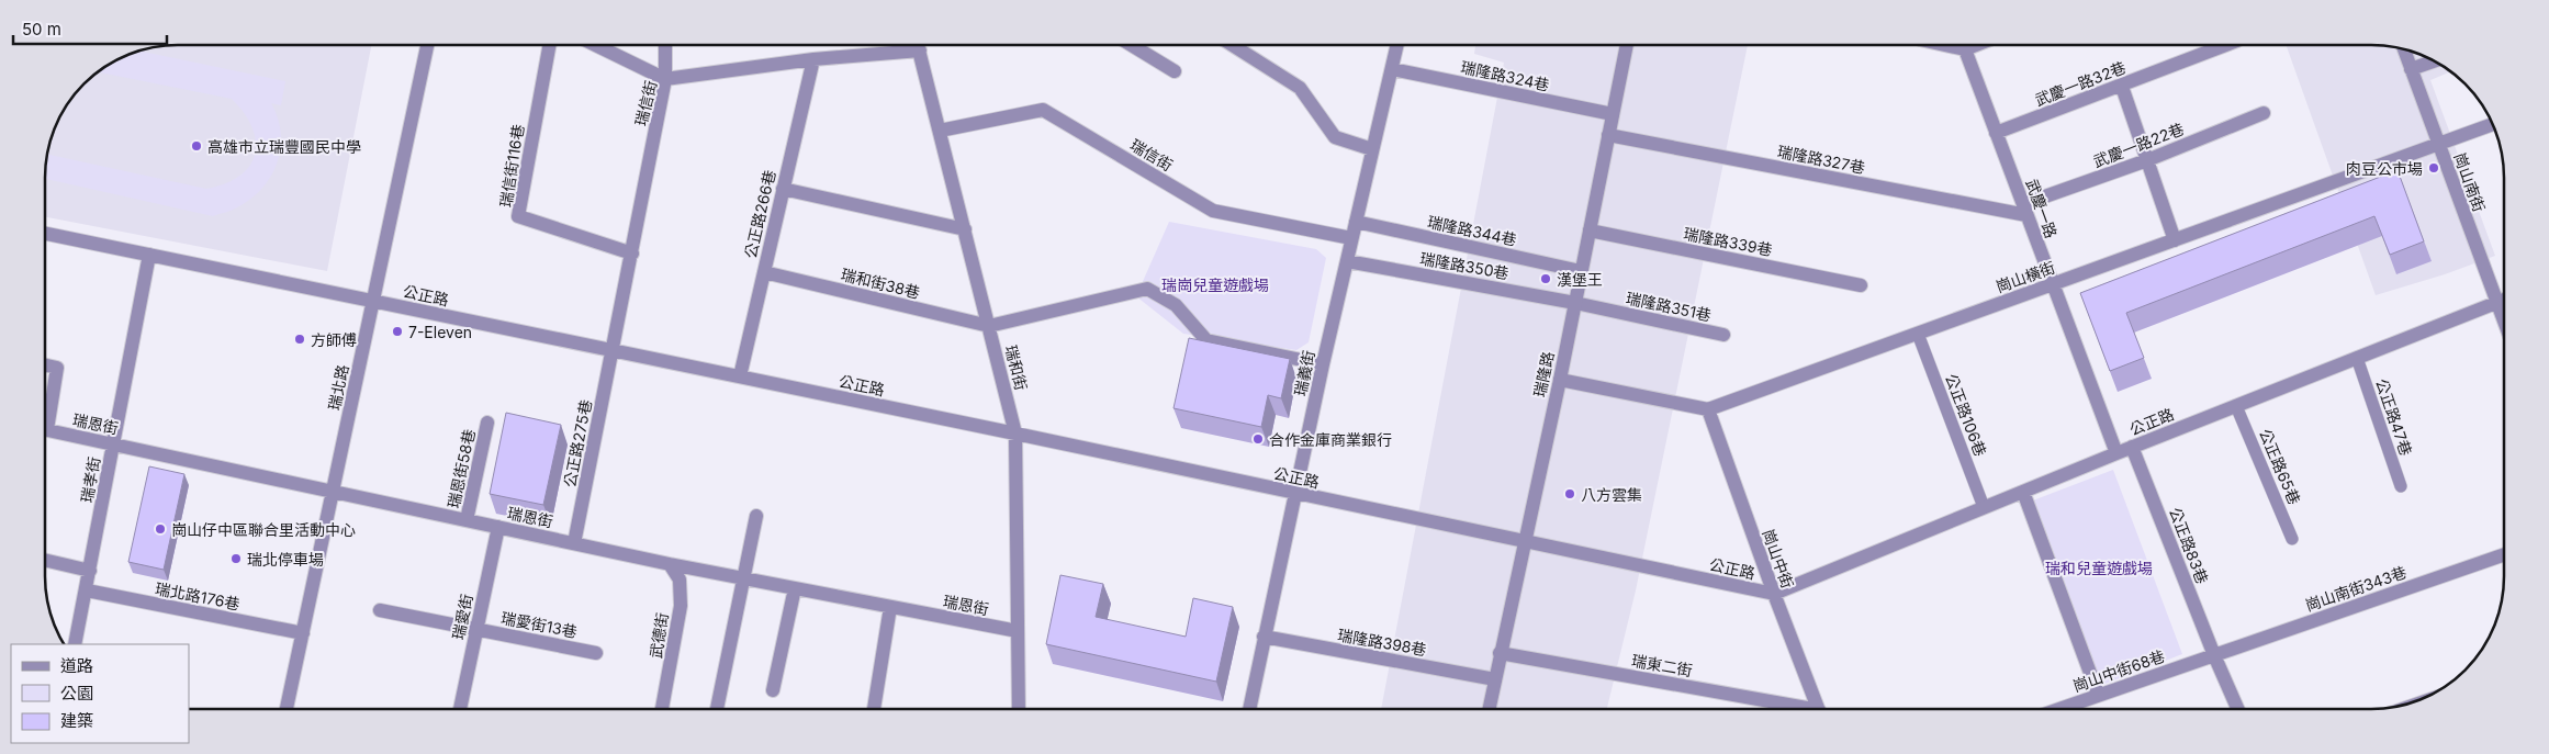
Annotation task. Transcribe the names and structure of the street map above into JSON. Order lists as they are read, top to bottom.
{
  "streets": {
    "street": [
      "瑞隆路324巷",
      "武慶一路32巷",
      "瑞信街",
      "武慶一路22巷",
      "瑞隆路327巷",
      "瑞信街116巷",
      "崗山南街",
      "武慶一路",
      "公正路266巷",
      "瑞隆路344巷",
      "瑞隆路339巷",
      "瑞隆路350巷",
      "崗山橫街",
      "瑞和街38巷",
      "公正路",
      "瑞隆路351巷",
      "瑞和街",
      "瑞義街",
      "瑞隆路",
      "瑞北路",
      "瑞恩街",
      "公正路275巷",
      "瑞恩街58巷",
      "瑞孝街",
      "公正路83巷",
      "崗山中街",
      "崗山南街343巷",
      "瑞北路176巷",
      "瑞愛街",
      "瑞愛街13巷",
      "武德街",
      "瑞隆路398巷",
      "瑞東二街",
      "崗山中街68巷"
    ],
    "lane": ["公正路106巷", "公正路47巷", "公正路65巷"]
  },
  "crossings": [
    ["瑞隆路324巷", "瑞義街"],
    ["瑞隆路324巷", "瑞隆路"],
    ["武慶一路32巷", "武慶一路"],
    ["瑞信街", "瑞信街116巷"],
    ["瑞信街", "公正路266巷"],
    ["瑞信街", "公正路"],
    ["瑞信街", "瑞和街"],
    ["瑞信街", "瑞義街"],
    ["瑞信街", "公正路275巷"],
    ["武慶一路22巷", "瑞隆路327巷"],
    ["武慶一路22巷", "武慶一路"],
    ["瑞隆路327巷", "武慶一路"],
    ["瑞隆路327巷", "瑞隆路"],
    ["崗山南街", "崗山橫街"],
    ["崗山南街", "公正路"],
    ["武慶一路", "崗山橫街"],
    ["武慶一路", "公正路"],
    ["公正路266巷", "瑞和街38巷"],
    ["公正路266巷", "公正路"],
    ["瑞隆路344巷", "瑞義街"],
    ["瑞隆路344巷", "瑞隆路"],
    ["瑞隆路339巷", "瑞隆路"],
    ["瑞隆路350巷", "瑞隆路351巷"],
    ["瑞隆路350巷", "瑞義街"],
    ["瑞隆路350巷", "瑞隆路"],
    ["崗山橫街", "公正路106巷"],
    ["崗山橫街", "崗山中街"],
    ["瑞和街38巷", "瑞和街"],
    ["公正路", "瑞和街"],
    ["公正路", "瑞義街"],
    ["公正路", "瑞隆路"],
    ["公正路", "瑞北路"],
    ["公正路", "公正路106巷"],
    ["公正路", "公正路47巷"],
    ["公正路", "公正路275巷"],
    ["公正路", "公正路65巷"],
    ["公正路", "瑞孝街"],
    ["公正路", "公正路83巷"],
    ["公正路", "崗山中街"],
    ["瑞隆路351巷", "瑞隆路"],
    ["瑞和街", "瑞恩街"],
    ["瑞義街", "瑞隆路398巷"],
    ["瑞隆路", "瑞隆路398巷"],
    ["瑞隆路", "瑞東二街"],
    ["瑞北路", "瑞恩街"],
    ["瑞北路", "瑞北路176巷"],
    ["瑞恩街", "公正路275巷"],
    ["瑞恩街", "瑞恩街58巷"],
    ["瑞恩街", "瑞孝街"],
    ["瑞恩街", "瑞愛街"],
    ["瑞恩街", "武德街"],
    ["瑞孝街", "瑞北路176巷"],
    ["公正路83巷", "崗山南街343巷"],
    ["公正路83巷", "崗山中街68巷"],
    ["崗山南街343巷", "崗山中街68巷"],
    ["瑞愛街", "瑞愛街13巷"]
  ],
  "parks": ["瑞崗兒童遊戲場", "瑞和兒童遊戲場"],
  "places": [
    "高雄市立瑞豐國民中學",
    "肉豆公市場",
    "漢堡王",
    "7-Eleven",
    "方師傅",
    "合作金庫商業銀行",
    "八方雲集",
    "崗山仔中區聯合里活動中心",
    "瑞北停車場"
  ],
  "legend": ["道路", "公園", "建築"],
  "scale_bar": "50 m"
}
